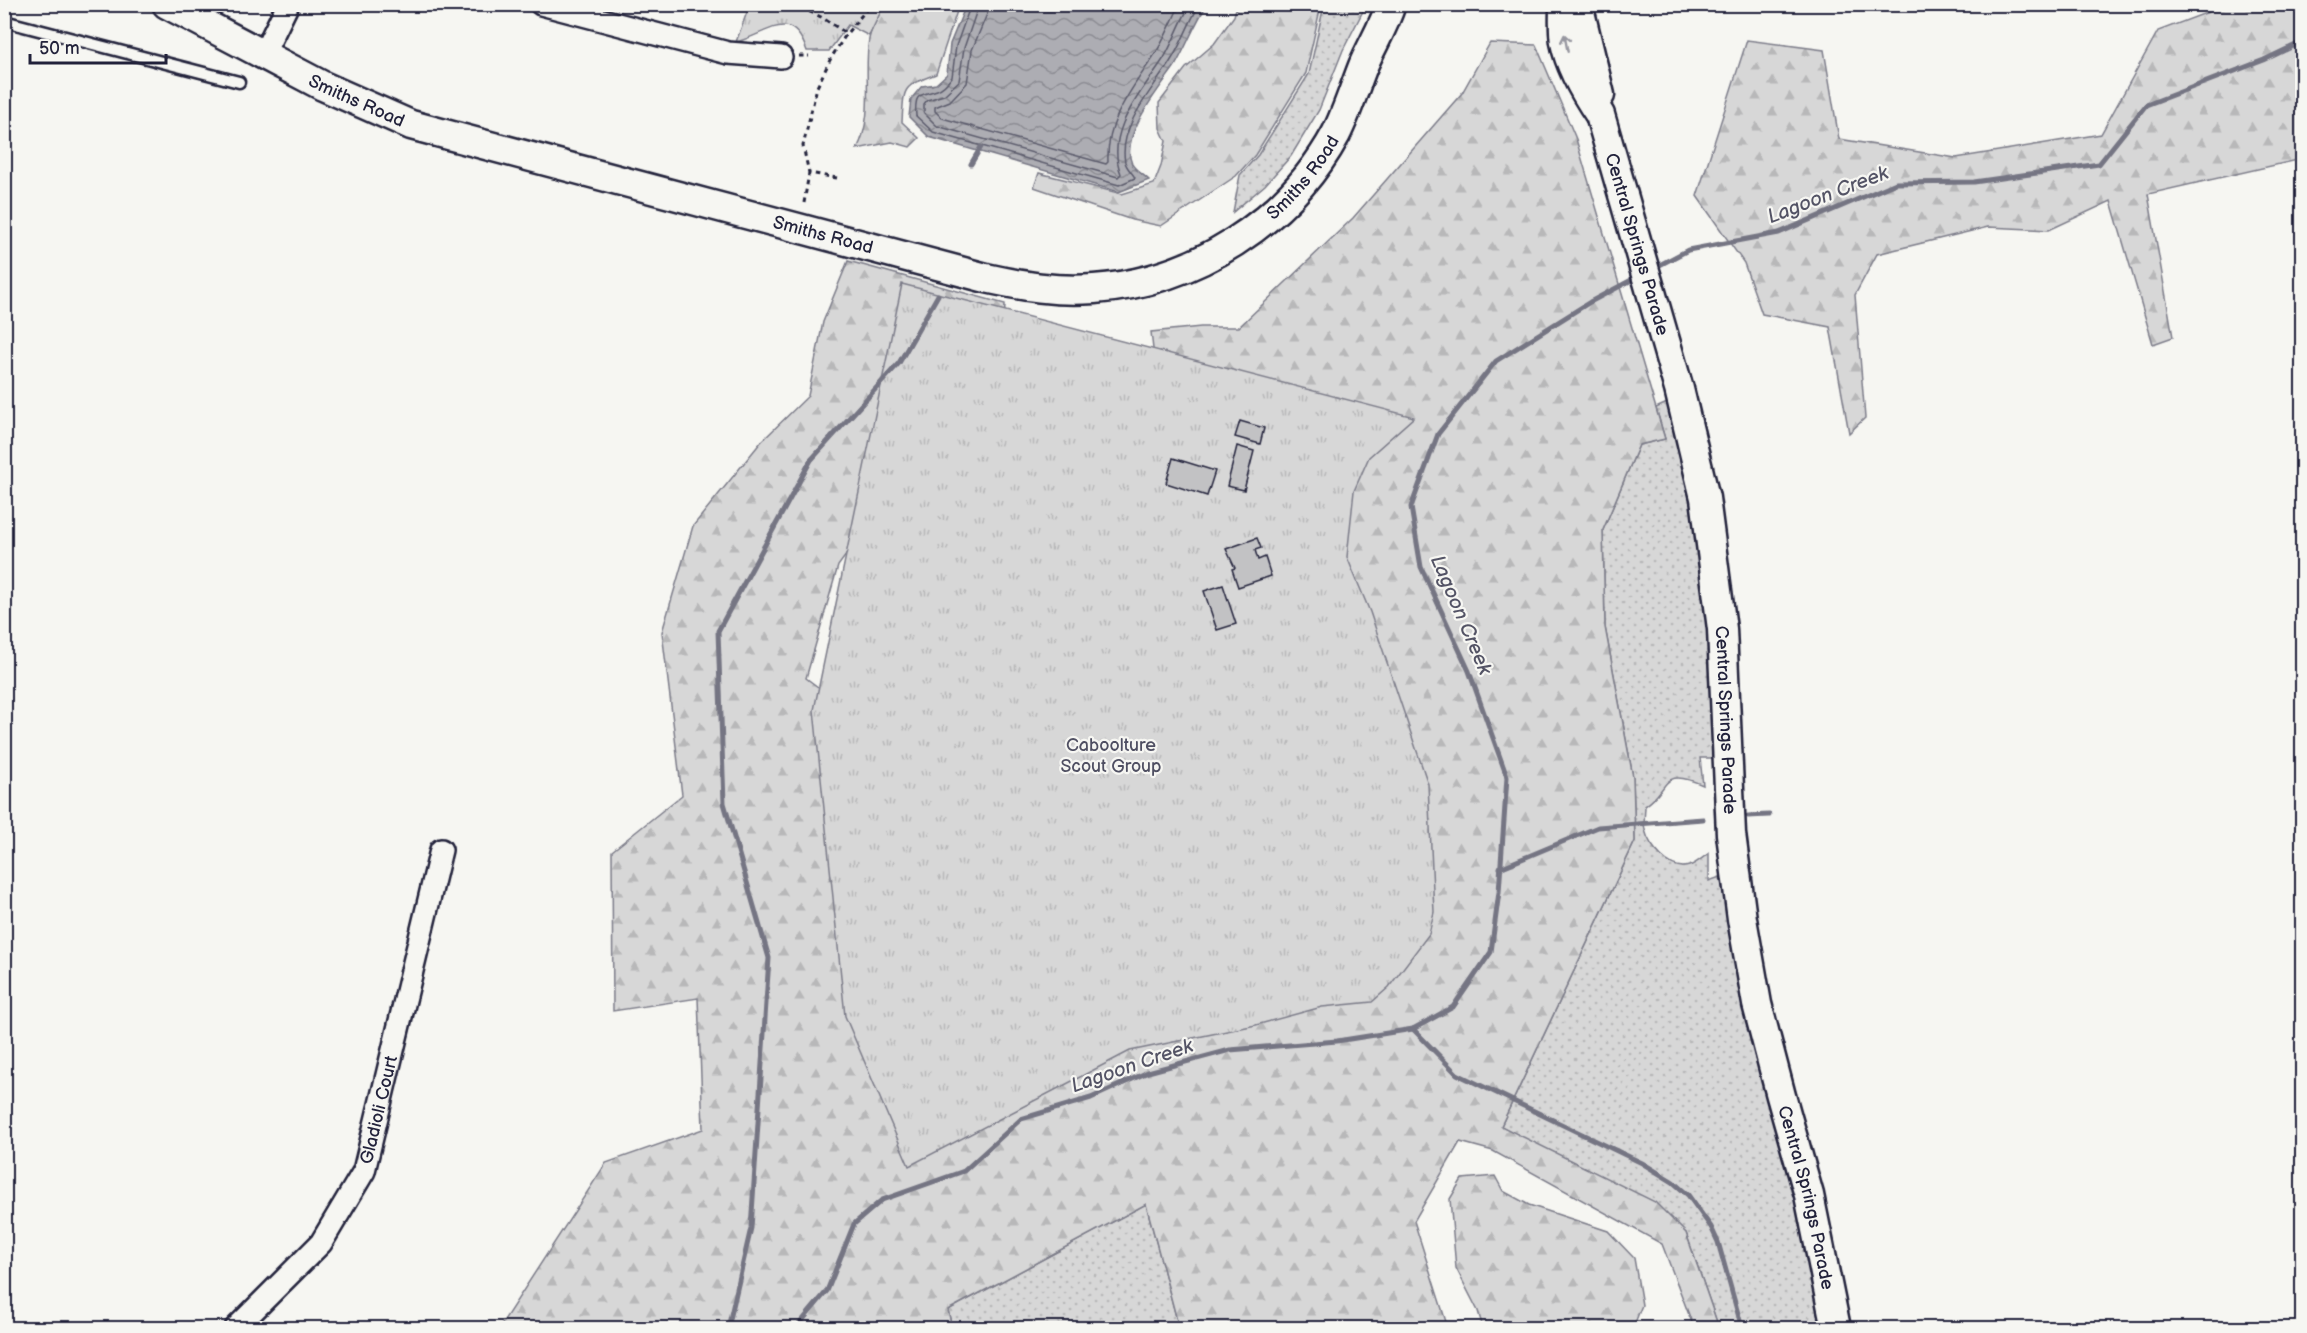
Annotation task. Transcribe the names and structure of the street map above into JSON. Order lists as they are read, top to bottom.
{
  "streets": {
    "street": ["Smiths Road", "Central Springs Parade", "Gladioli Court"]
  },
  "water": ["Lagoon Creek"],
  "parks": ["Caboolture Scout Group"],
  "scale_bar": "50 m"
}
